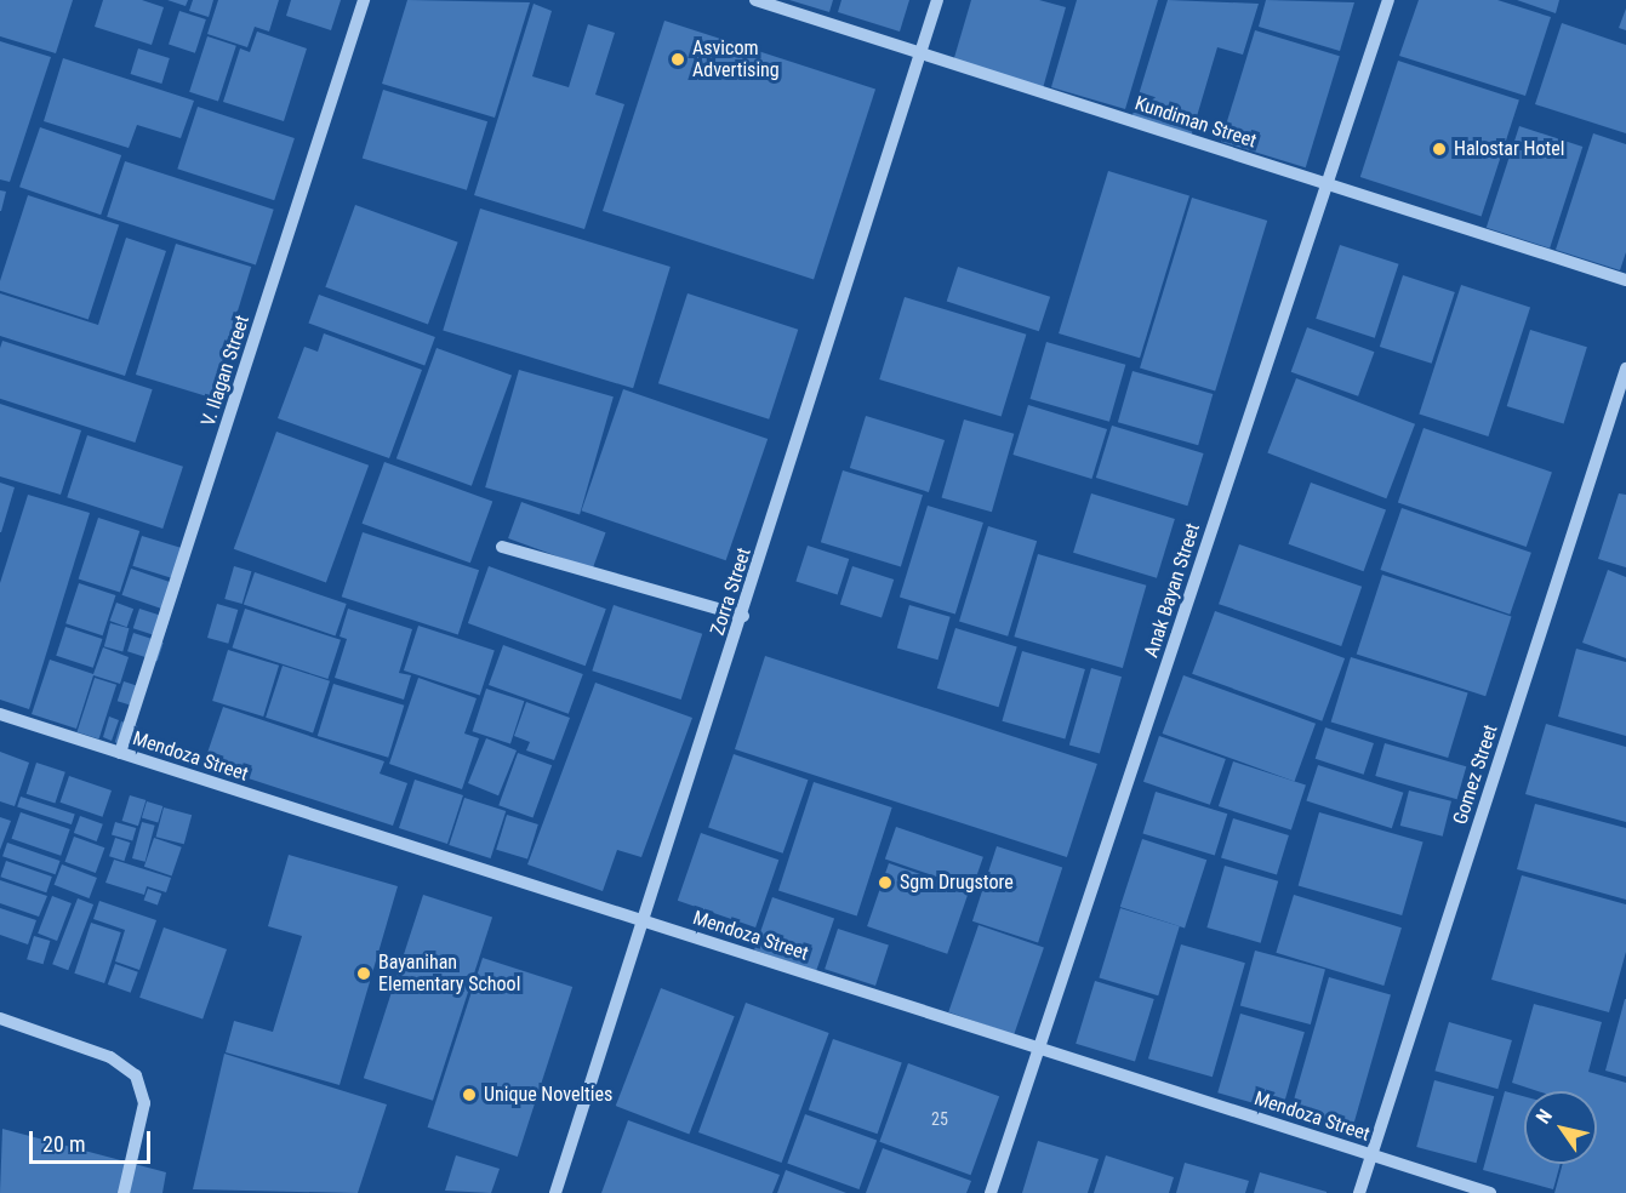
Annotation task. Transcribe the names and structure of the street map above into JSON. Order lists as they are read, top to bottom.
{
  "streets": {
    "street": [
      "Kundiman Street",
      "V. Ilagan Street",
      "Anak Bayan Street",
      "Zorra Street",
      "Mendoza Street",
      "Gomez Street"
    ]
  },
  "crossings": [
    ["Kundiman Street", "Anak Bayan Street"],
    ["Kundiman Street", "Zorra Street"],
    ["V. Ilagan Street", "Mendoza Street"],
    ["Anak Bayan Street", "Mendoza Street"],
    ["Zorra Street", "Mendoza Street"],
    ["Mendoza Street", "Gomez Street"]
  ],
  "places": [
    "Asvicom Advertising",
    "Halostar Hotel",
    "Sgm Drugstore",
    "Bayanihan Elementary School",
    "Unique Novelties"
  ],
  "house_numbers": ["25"],
  "scale_bar": "20 m",
  "north": "top left"
}
